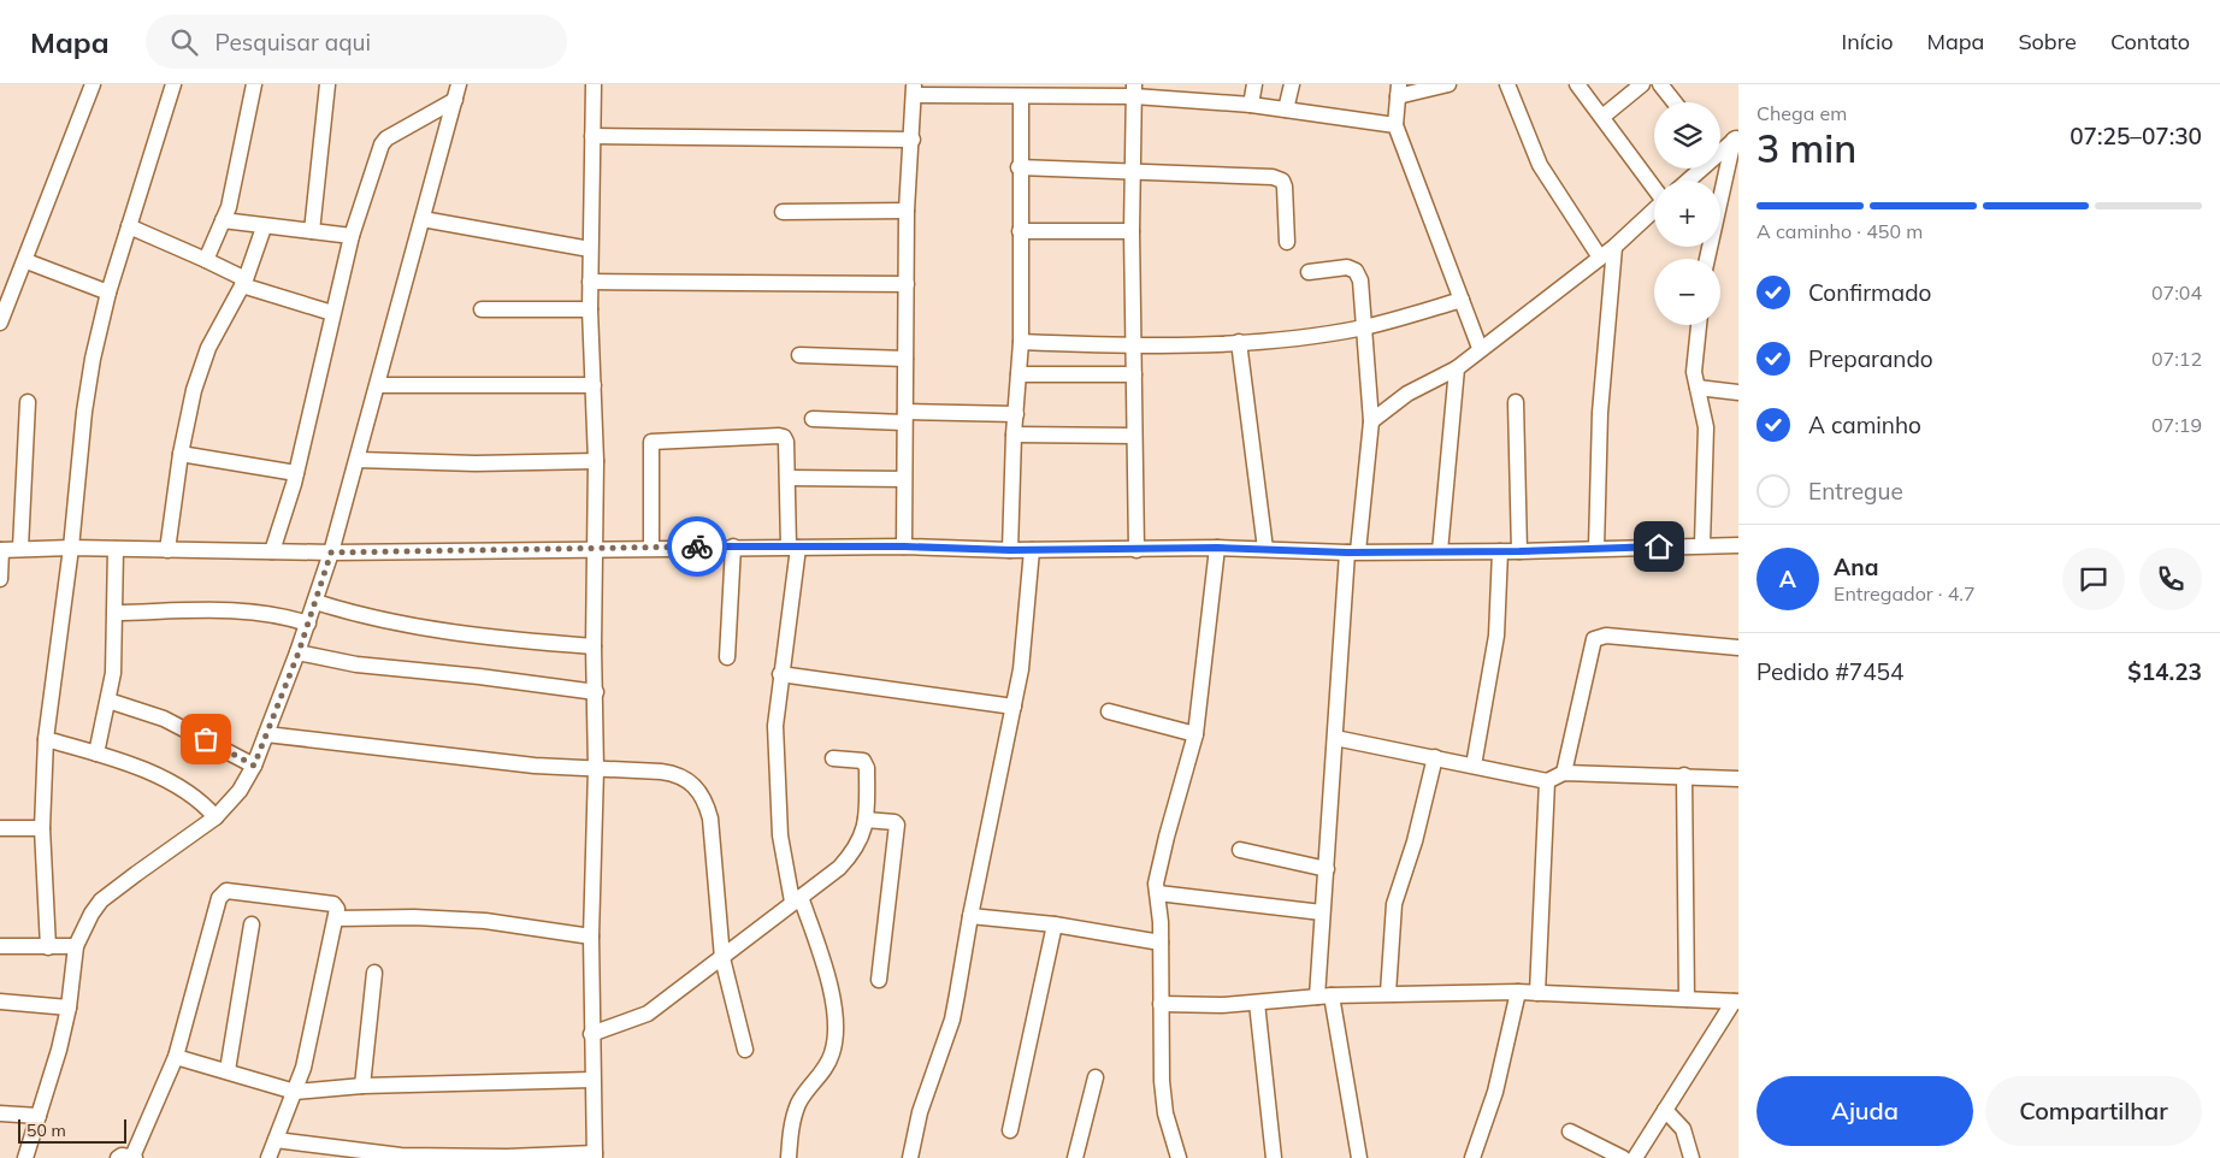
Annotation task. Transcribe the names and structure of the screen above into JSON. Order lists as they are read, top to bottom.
{
  "scale_bar": "50 m",
  "page": {
    "header": "Mapa",
    "search": "Pesquisar aqui",
    "nav": [
      "Início",
      "Mapa",
      "Sobre",
      "Contato"
    ],
    "heading": ["3 min", "Chega em", "07:25–07:30"],
    "panel": [
      "Ana",
      "Entregador · 4.7",
      "Pedido #7454",
      "$14.23"
    ],
    "map_buttons": ["+", "−"],
    "bar": "A caminho · 450 m",
    "list": [
      ["Confirmado", "07:04"],
      ["Preparando", "07:12"],
      ["A caminho", "07:19"],
      "Entregue"
    ],
    "round": "A",
    "buttons": ["Ajuda", "Compartilhar"],
    "scale": "50 m"
  }
}
